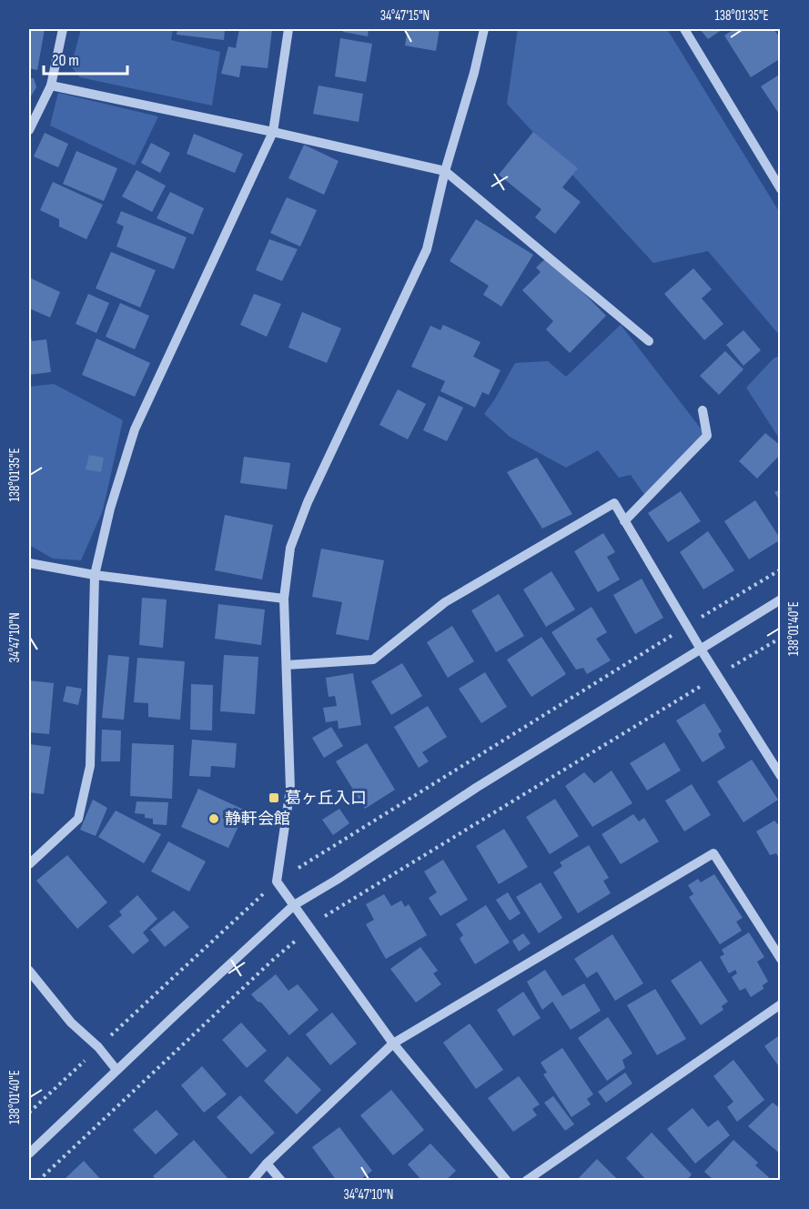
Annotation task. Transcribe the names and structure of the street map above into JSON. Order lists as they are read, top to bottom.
{
  "places": {
    "transit": ["葛ヶ丘入口"],
    "other": ["静軒会館"]
  },
  "scale_bar": "20 m",
  "coordinates": [
    "34°47'15\"N",
    "138°01'35\"E",
    "138°01'40\"E",
    "34°47'10\"N"
  ]
}
